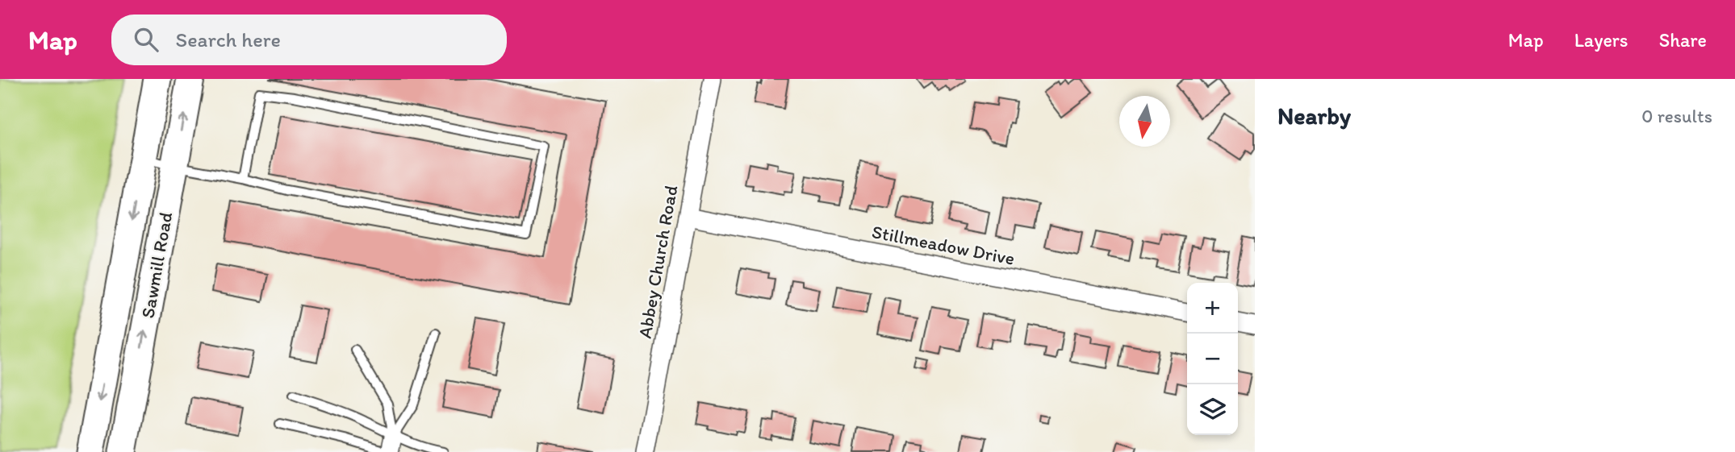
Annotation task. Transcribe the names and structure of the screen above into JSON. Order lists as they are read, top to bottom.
{
  "streets": {
    "main road": ["Sawmill Road"],
    "street": ["Stillmeadow Drive", "Abbey Church Road"]
  },
  "crossings": [
    ["Stillmeadow Drive", "Abbey Church Road"]
  ],
  "north": "bottom",
  "page": {
    "header": "Map",
    "search": "Search here",
    "nav": ["Map", "Layers", "Share"],
    "heading": ["Nearby", "0 results"],
    "map_buttons": ["+", "−"]
  }
}
